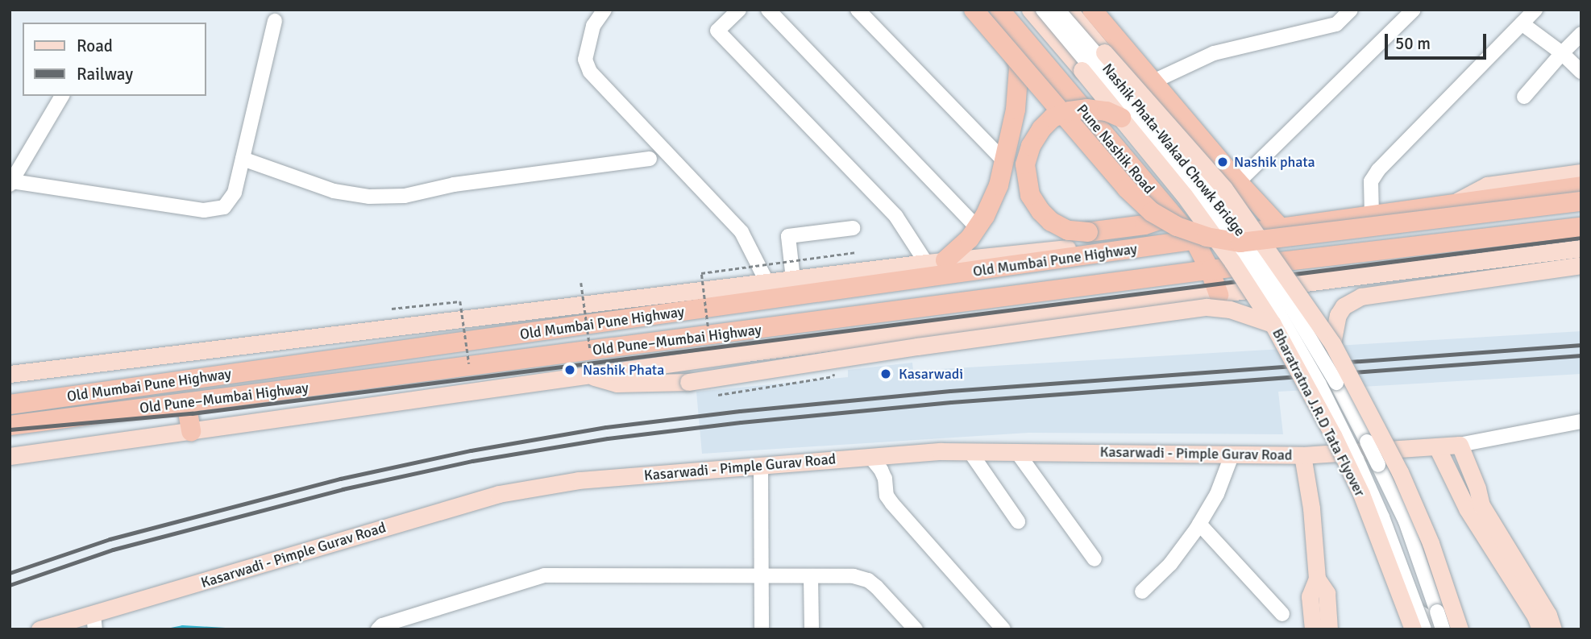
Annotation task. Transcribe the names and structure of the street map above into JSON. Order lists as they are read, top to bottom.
{
  "streets": {
    "highway": ["Pune Nashik Road", "Old Mumbai Pune Highway", "Old Pune–Mumbai Highway"],
    "main road": ["Bharatratna J.R.D Tata Flyover", "Kasarwadi - Pimple Gurav Road"],
    "street": ["Nashik Phata-Wakad Chowk Bridge"]
  },
  "crossings": [
    ["Pune Nashik Road", "Old Mumbai Pune Highway"],
    ["Pune Nashik Road", "Old Pune–Mumbai Highway"]
  ],
  "places": ["Nashik phata", "Nashik Phata", "Kasarwadi"],
  "legend": ["Road", "Railway"],
  "scale_bar": "50 m"
}
